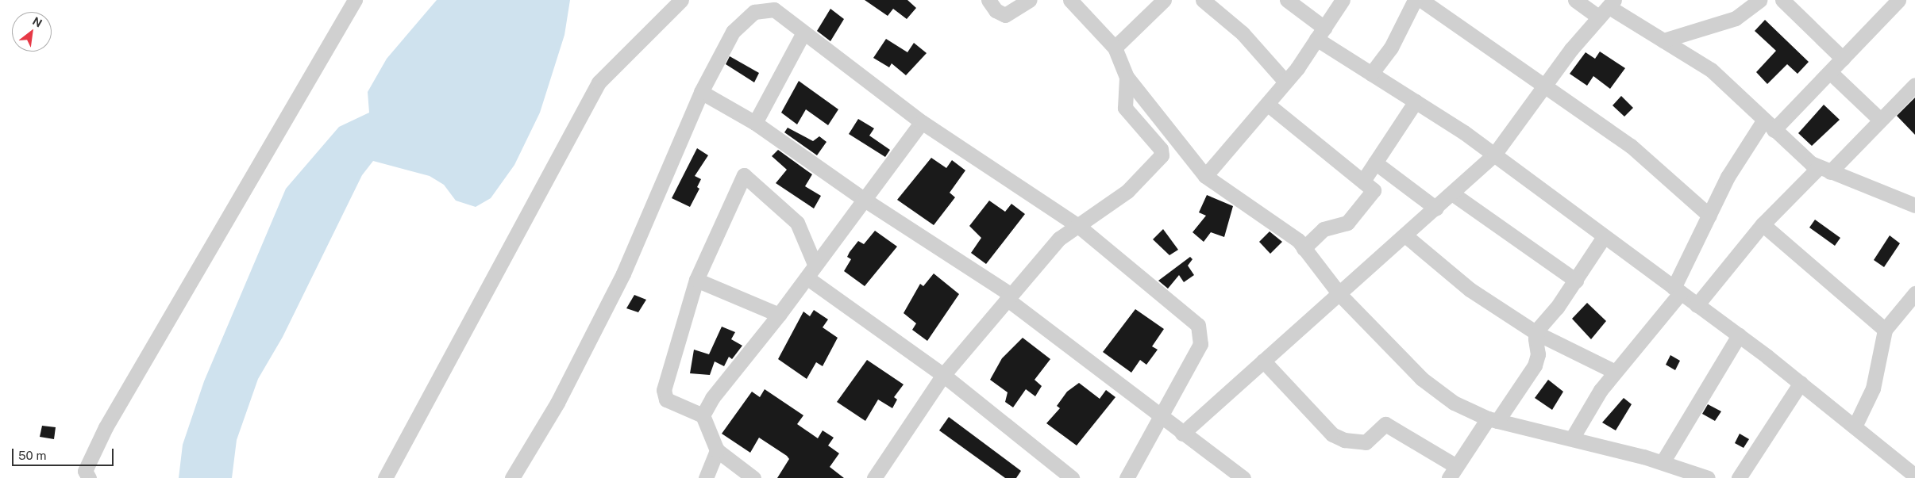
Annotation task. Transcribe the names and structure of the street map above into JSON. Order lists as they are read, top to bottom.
{
  "scale_bar": "50 m",
  "north": "top right"
}
